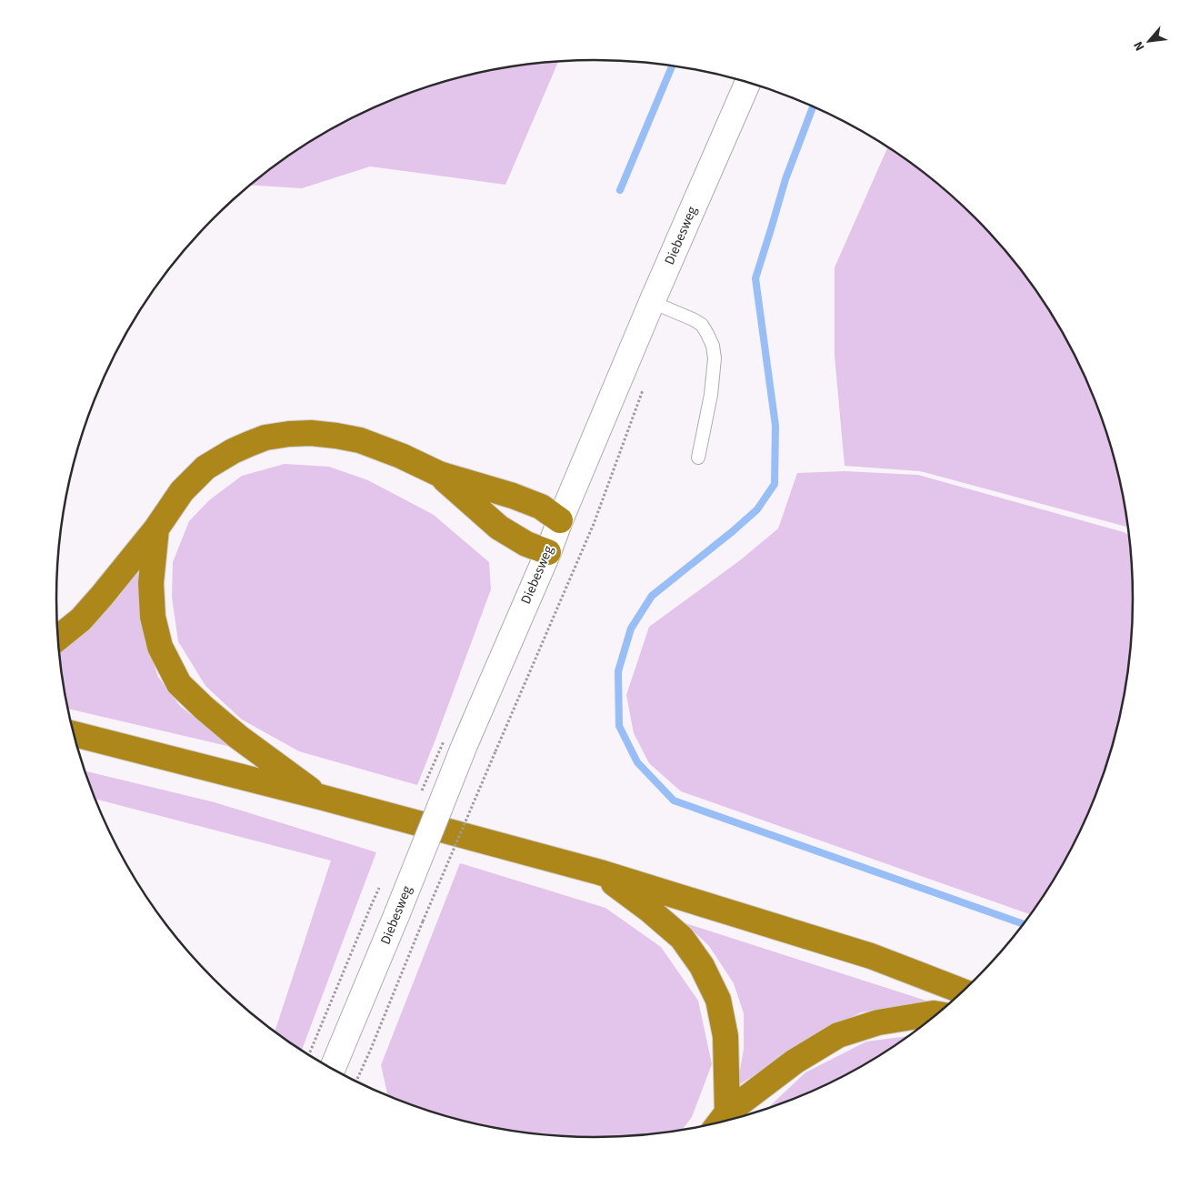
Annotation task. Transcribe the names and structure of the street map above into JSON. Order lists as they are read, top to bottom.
{
  "streets": {
    "main road": ["Diebesweg"]
  },
  "north": "bottom left"
}
